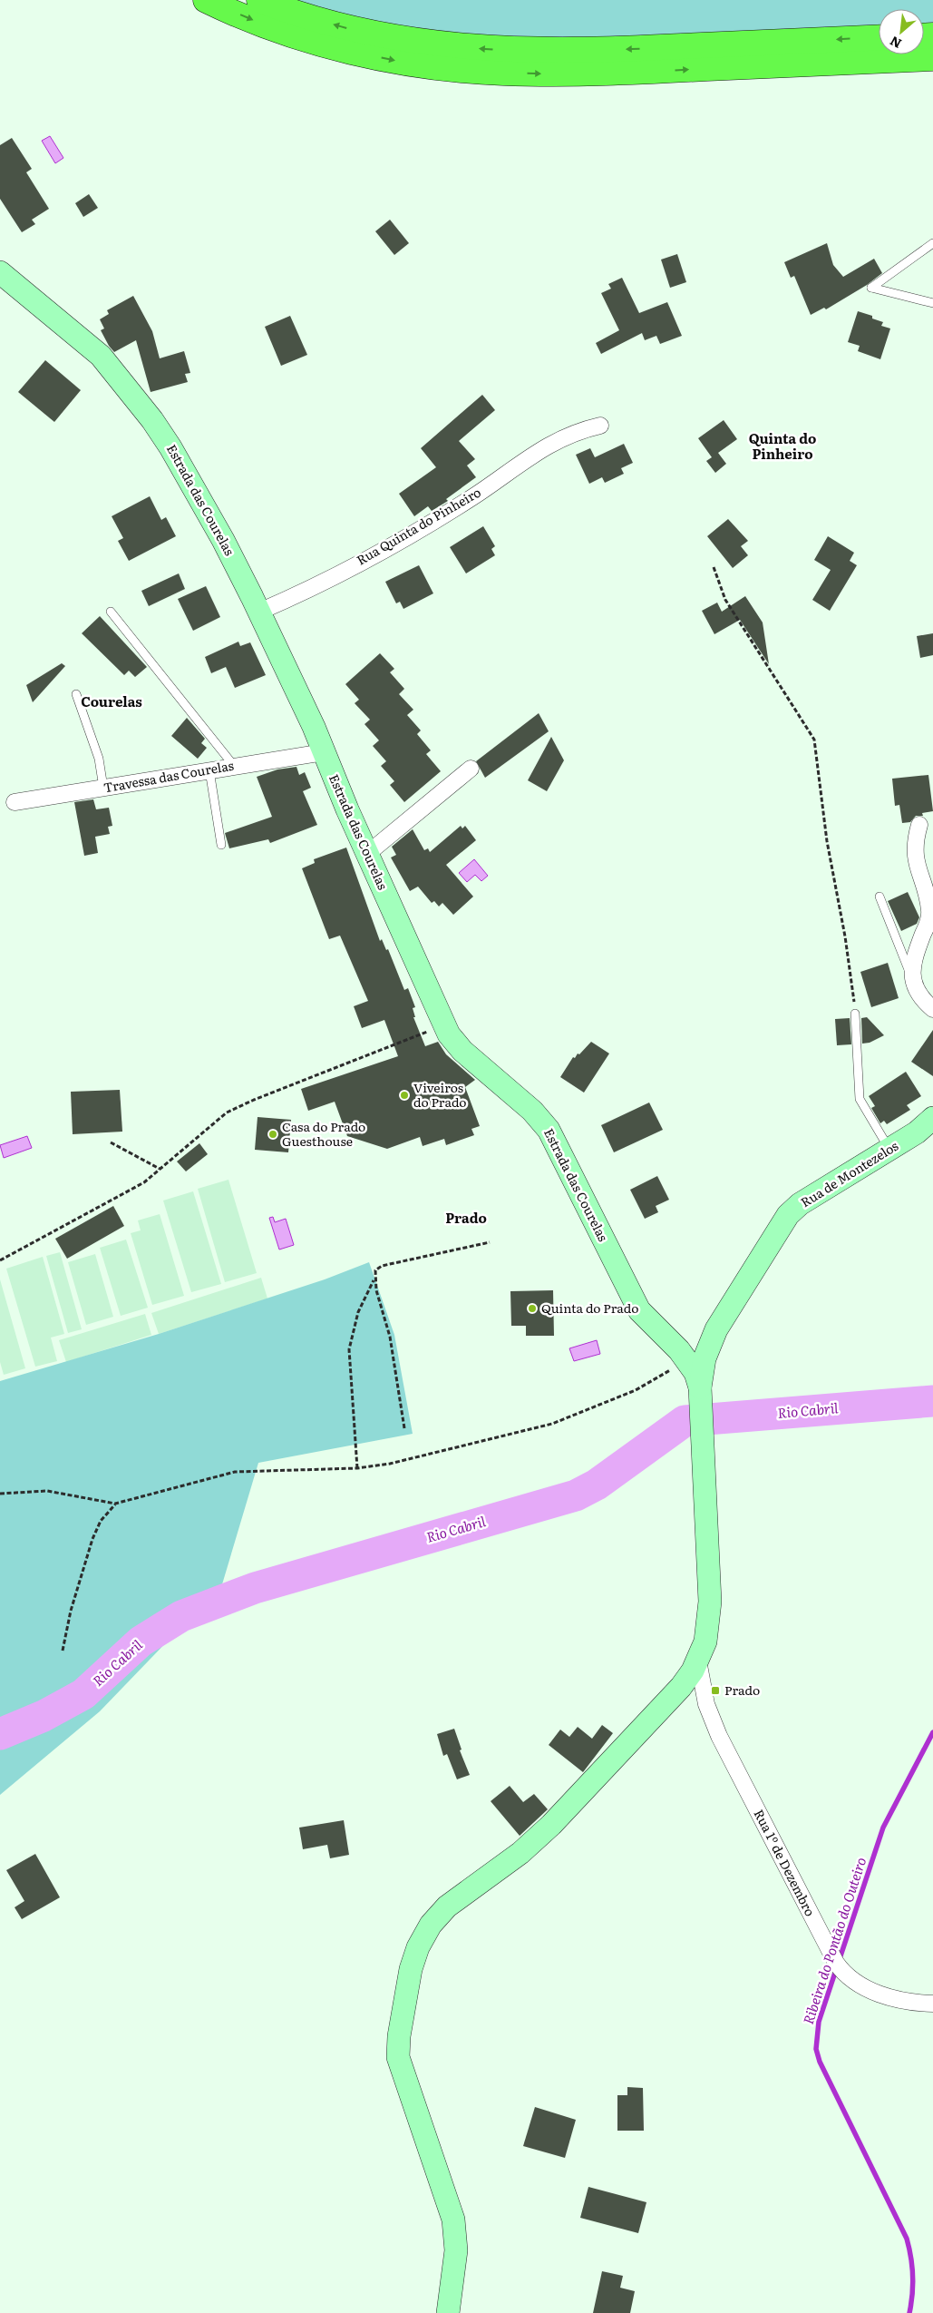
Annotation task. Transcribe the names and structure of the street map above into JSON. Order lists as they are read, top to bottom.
{
  "streets": {
    "main road": ["Estrada das Courelas", "Rua de Montezelos"],
    "street": ["Rua Quinta do Pinheiro", "Travessa das Courelas", "Rua 1º de Dezembro"]
  },
  "crossings": [
    ["Estrada das Courelas", "Rua Quinta do Pinheiro"],
    ["Estrada das Courelas", "Travessa das Courelas"],
    ["Estrada das Courelas", "Rua de Montezelos"]
  ],
  "districts": ["Quinta do Pinheiro", "Courelas", "Prado"],
  "water": ["Rio Cabril", "Ribeira do Pontão do Outeiro"],
  "places": {
    "other": ["Viveiros do Prado", "Casa do Prado Guesthouse", "Quinta do Prado"],
    "transit": ["Prado"]
  },
  "north": "bottom left"
}
